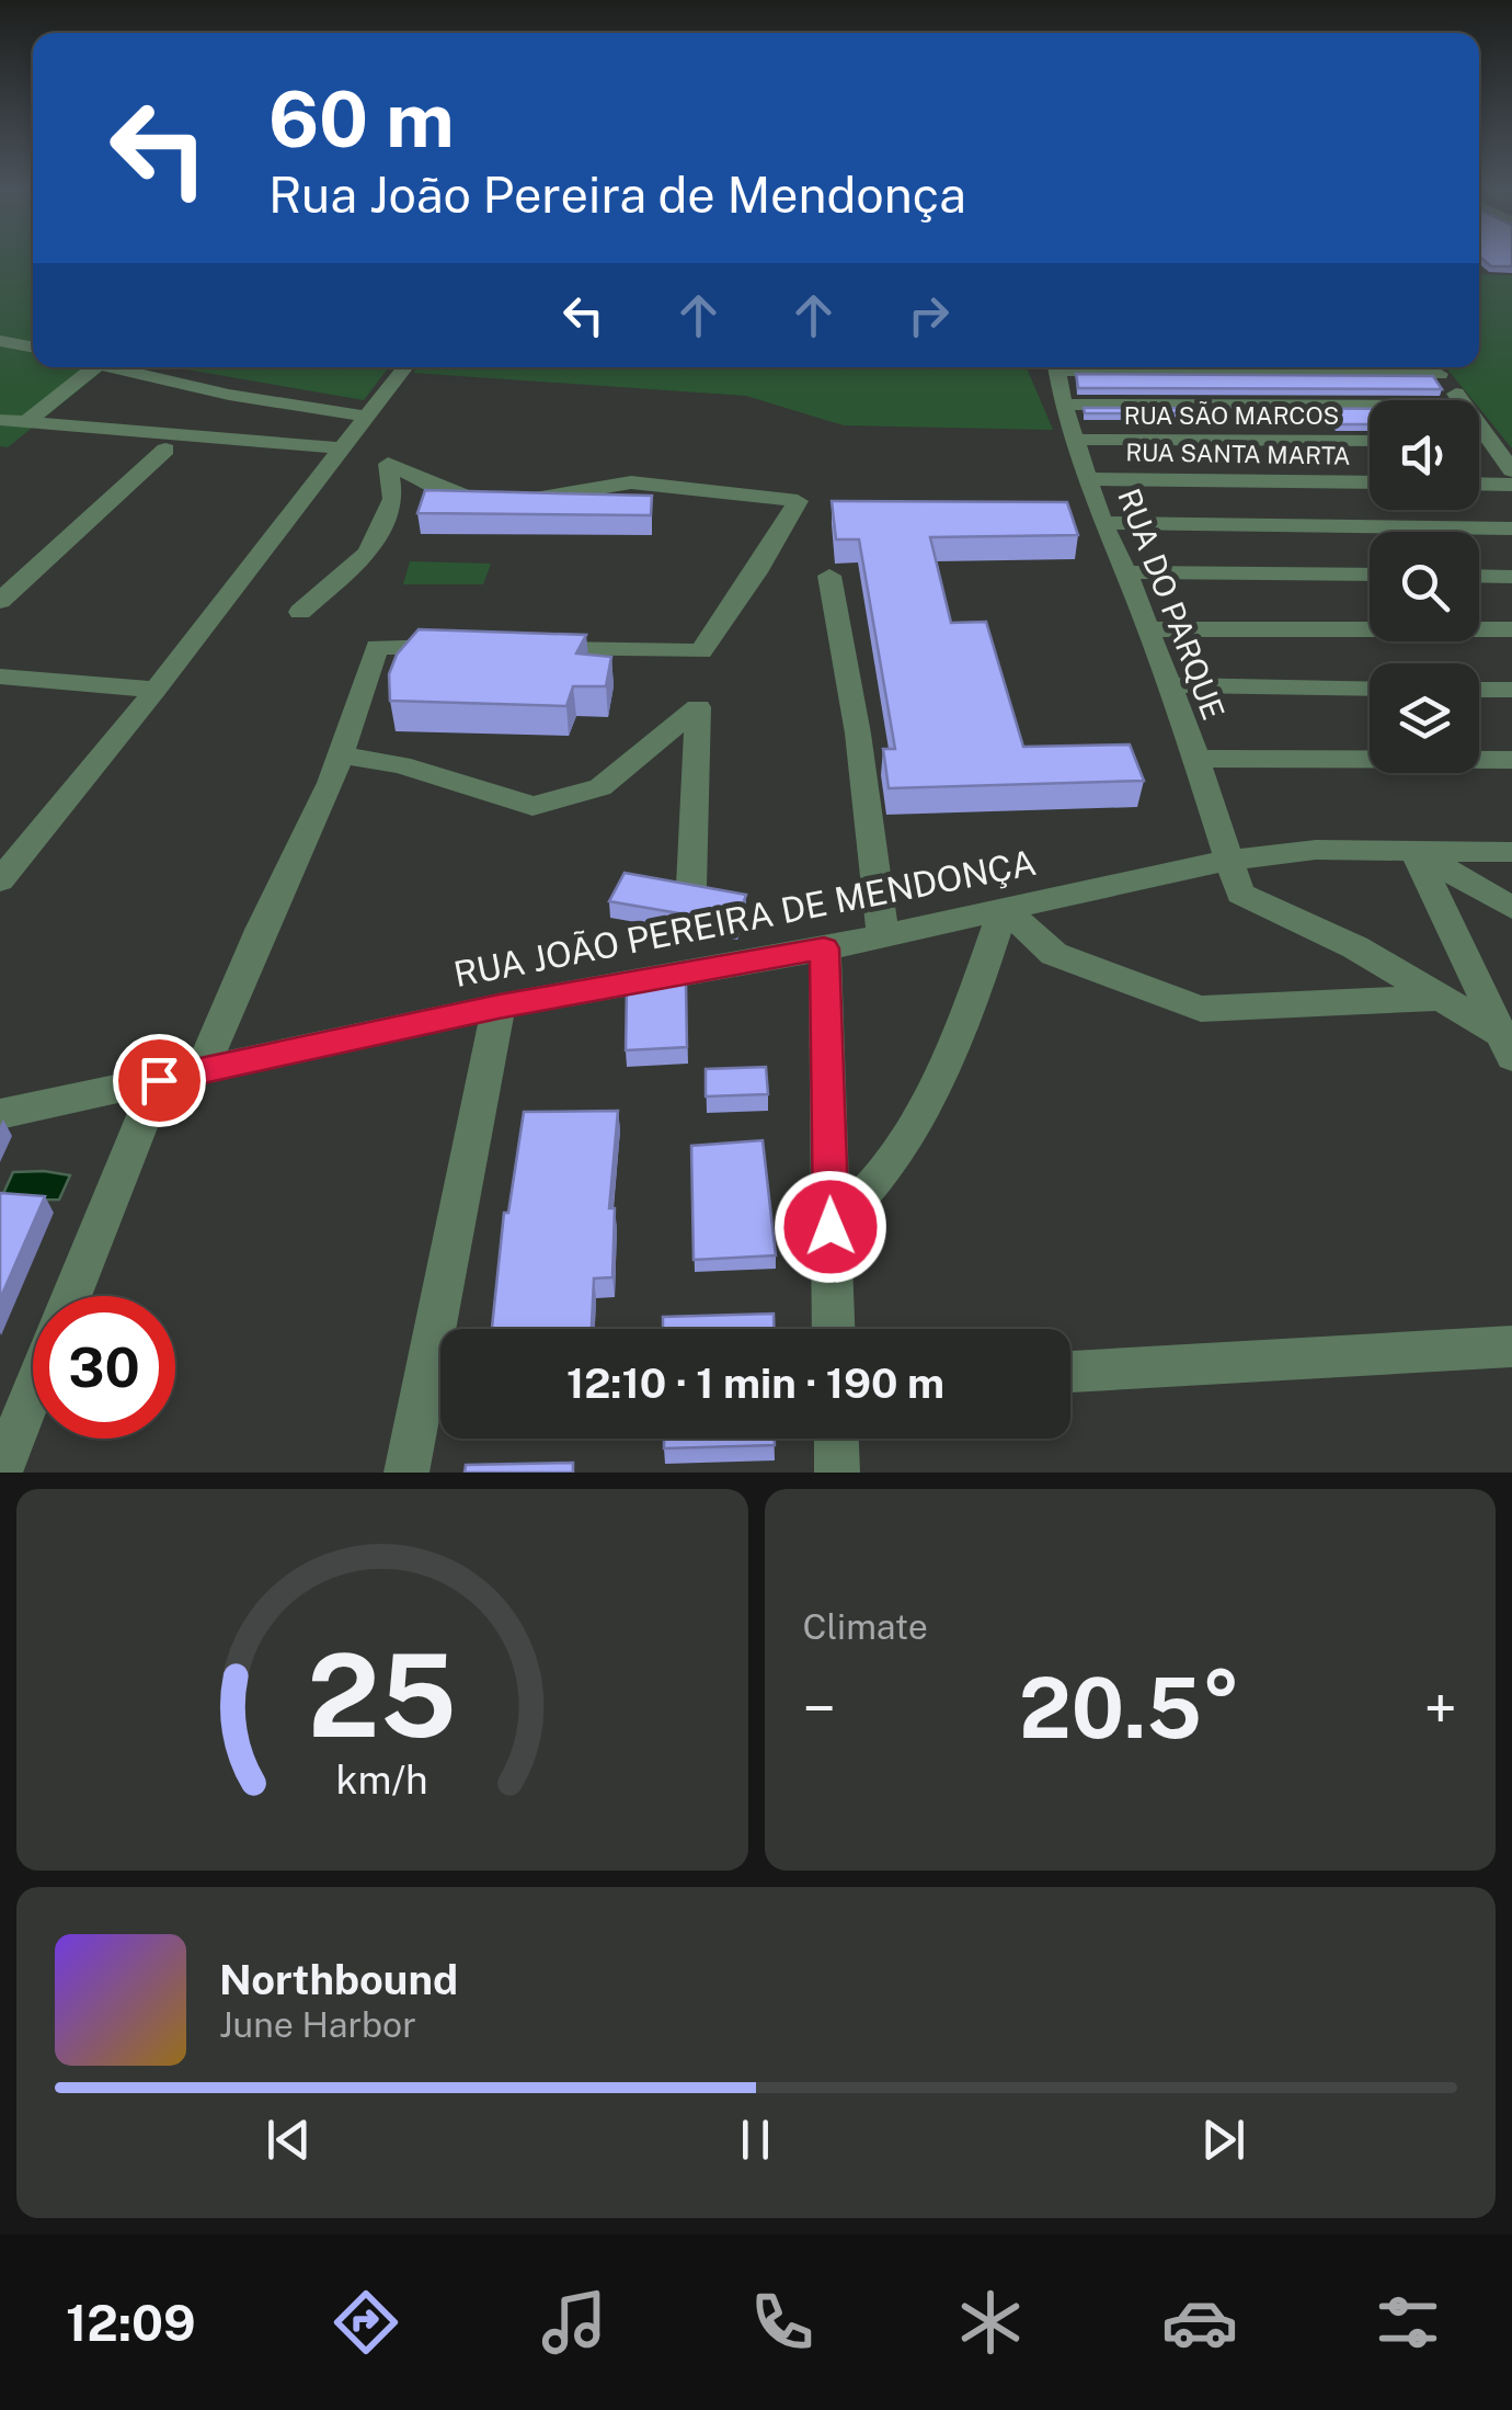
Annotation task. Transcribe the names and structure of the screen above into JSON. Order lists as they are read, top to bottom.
{
  "streets": {
    "street": [
      "RUA SÃO MARCOS",
      "RUA SANTA MARTA",
      "RUA DO PARQUE",
      "RUA JOÃO PEREIRA DE MENDONÇA"
    ]
  },
  "crossings": [
    ["RUA SÃO MARCOS", "RUA DO PARQUE"],
    ["RUA SANTA MARTA", "RUA DO PARQUE"],
    ["RUA DO PARQUE", "RUA JOÃO PEREIRA DE MENDONÇA"]
  ],
  "page": {
    "turn": ["60 m", "Rua João Pereira de Mendonça"],
    "limit": "30",
    "trip": "12:10 · 1 min · 190 m",
    "tile": "Climate",
    "heat": ["−", "20.5°", "+"],
    "song": ["Northbound", "June Harbor"],
    "tabs": "12:09",
    "gauge": ["25", "km/h"]
  }
}
